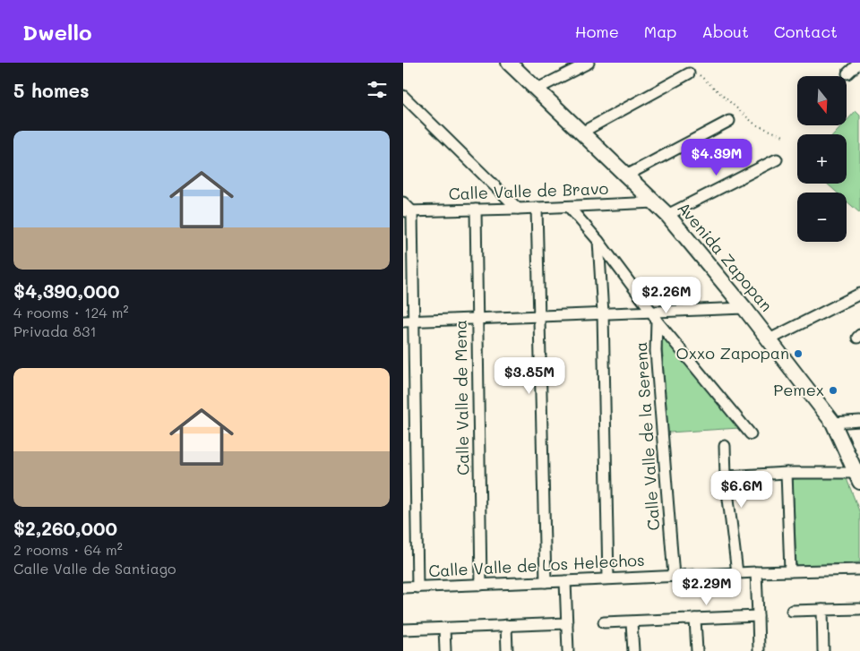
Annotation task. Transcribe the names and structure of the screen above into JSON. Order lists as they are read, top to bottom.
{
  "streets": {
    "main road": ["Avenida Zapopan"],
    "street": [
      "Calle Valle de Bravo",
      "Calle Valle de Mena",
      "Calle Valle de la Serena",
      "Calle Valle de Los Helechos"
    ]
  },
  "crossings": [
    ["Calle Valle de Bravo", "Avenida Zapopan"],
    ["Calle Valle de Bravo", "Calle Valle de Mena"],
    ["Calle Valle de Mena", "Calle Valle de Los Helechos"],
    ["Calle Valle de la Serena", "Calle Valle de Los Helechos"]
  ],
  "places": ["Oxxo Zapopan", "Pemex"],
  "north": "bottom",
  "page": {
    "header": "Dwello",
    "nav": [
      "Home",
      "Map",
      "About",
      "Contact"
    ],
    "heading": "5 homes",
    "map_buttons": ["+", "−"],
    "list": [
      {
        "name": "$4,390,000",
        "note": "4 rooms · 124 m² · Privada 831"
      },
      {
        "name": "$2,260,000",
        "note": "2 rooms · 64 m² · Calle Valle de Santiago"
      }
    ],
    "price": [
      "$4.39M",
      "$2.26M",
      "$3.85M",
      "$6.6M",
      "$2.29M"
    ]
  }
}
